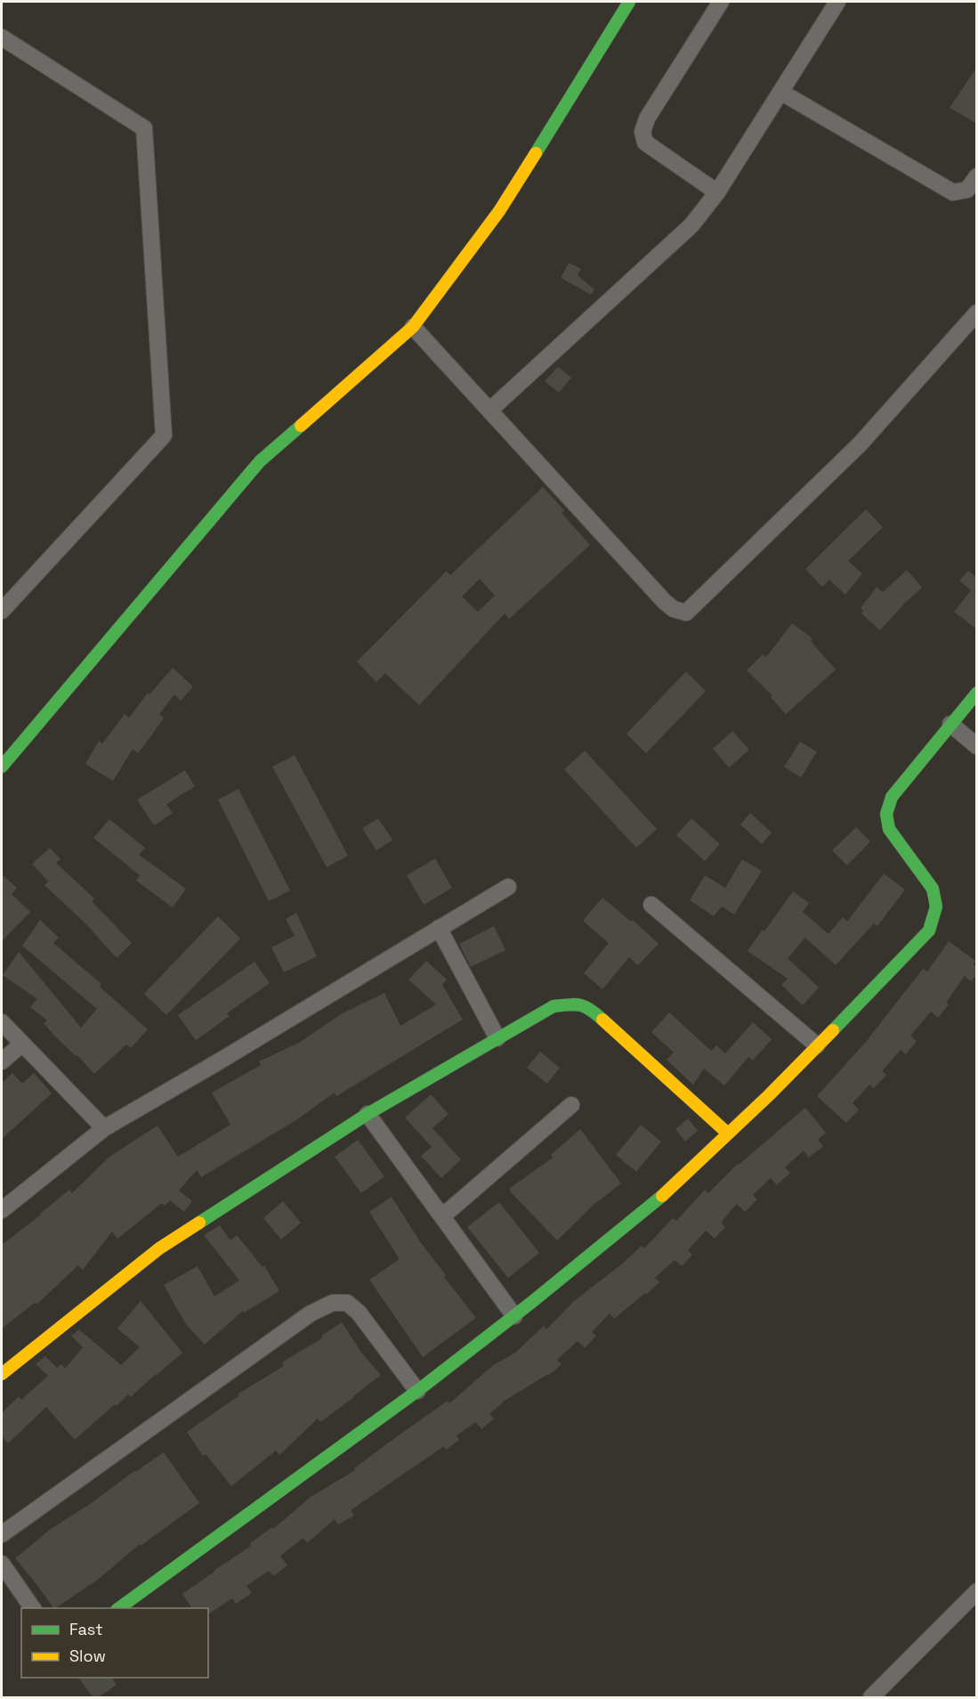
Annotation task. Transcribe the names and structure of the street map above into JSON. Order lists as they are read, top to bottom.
{
  "legend": ["Fast", "Slow"]
}
